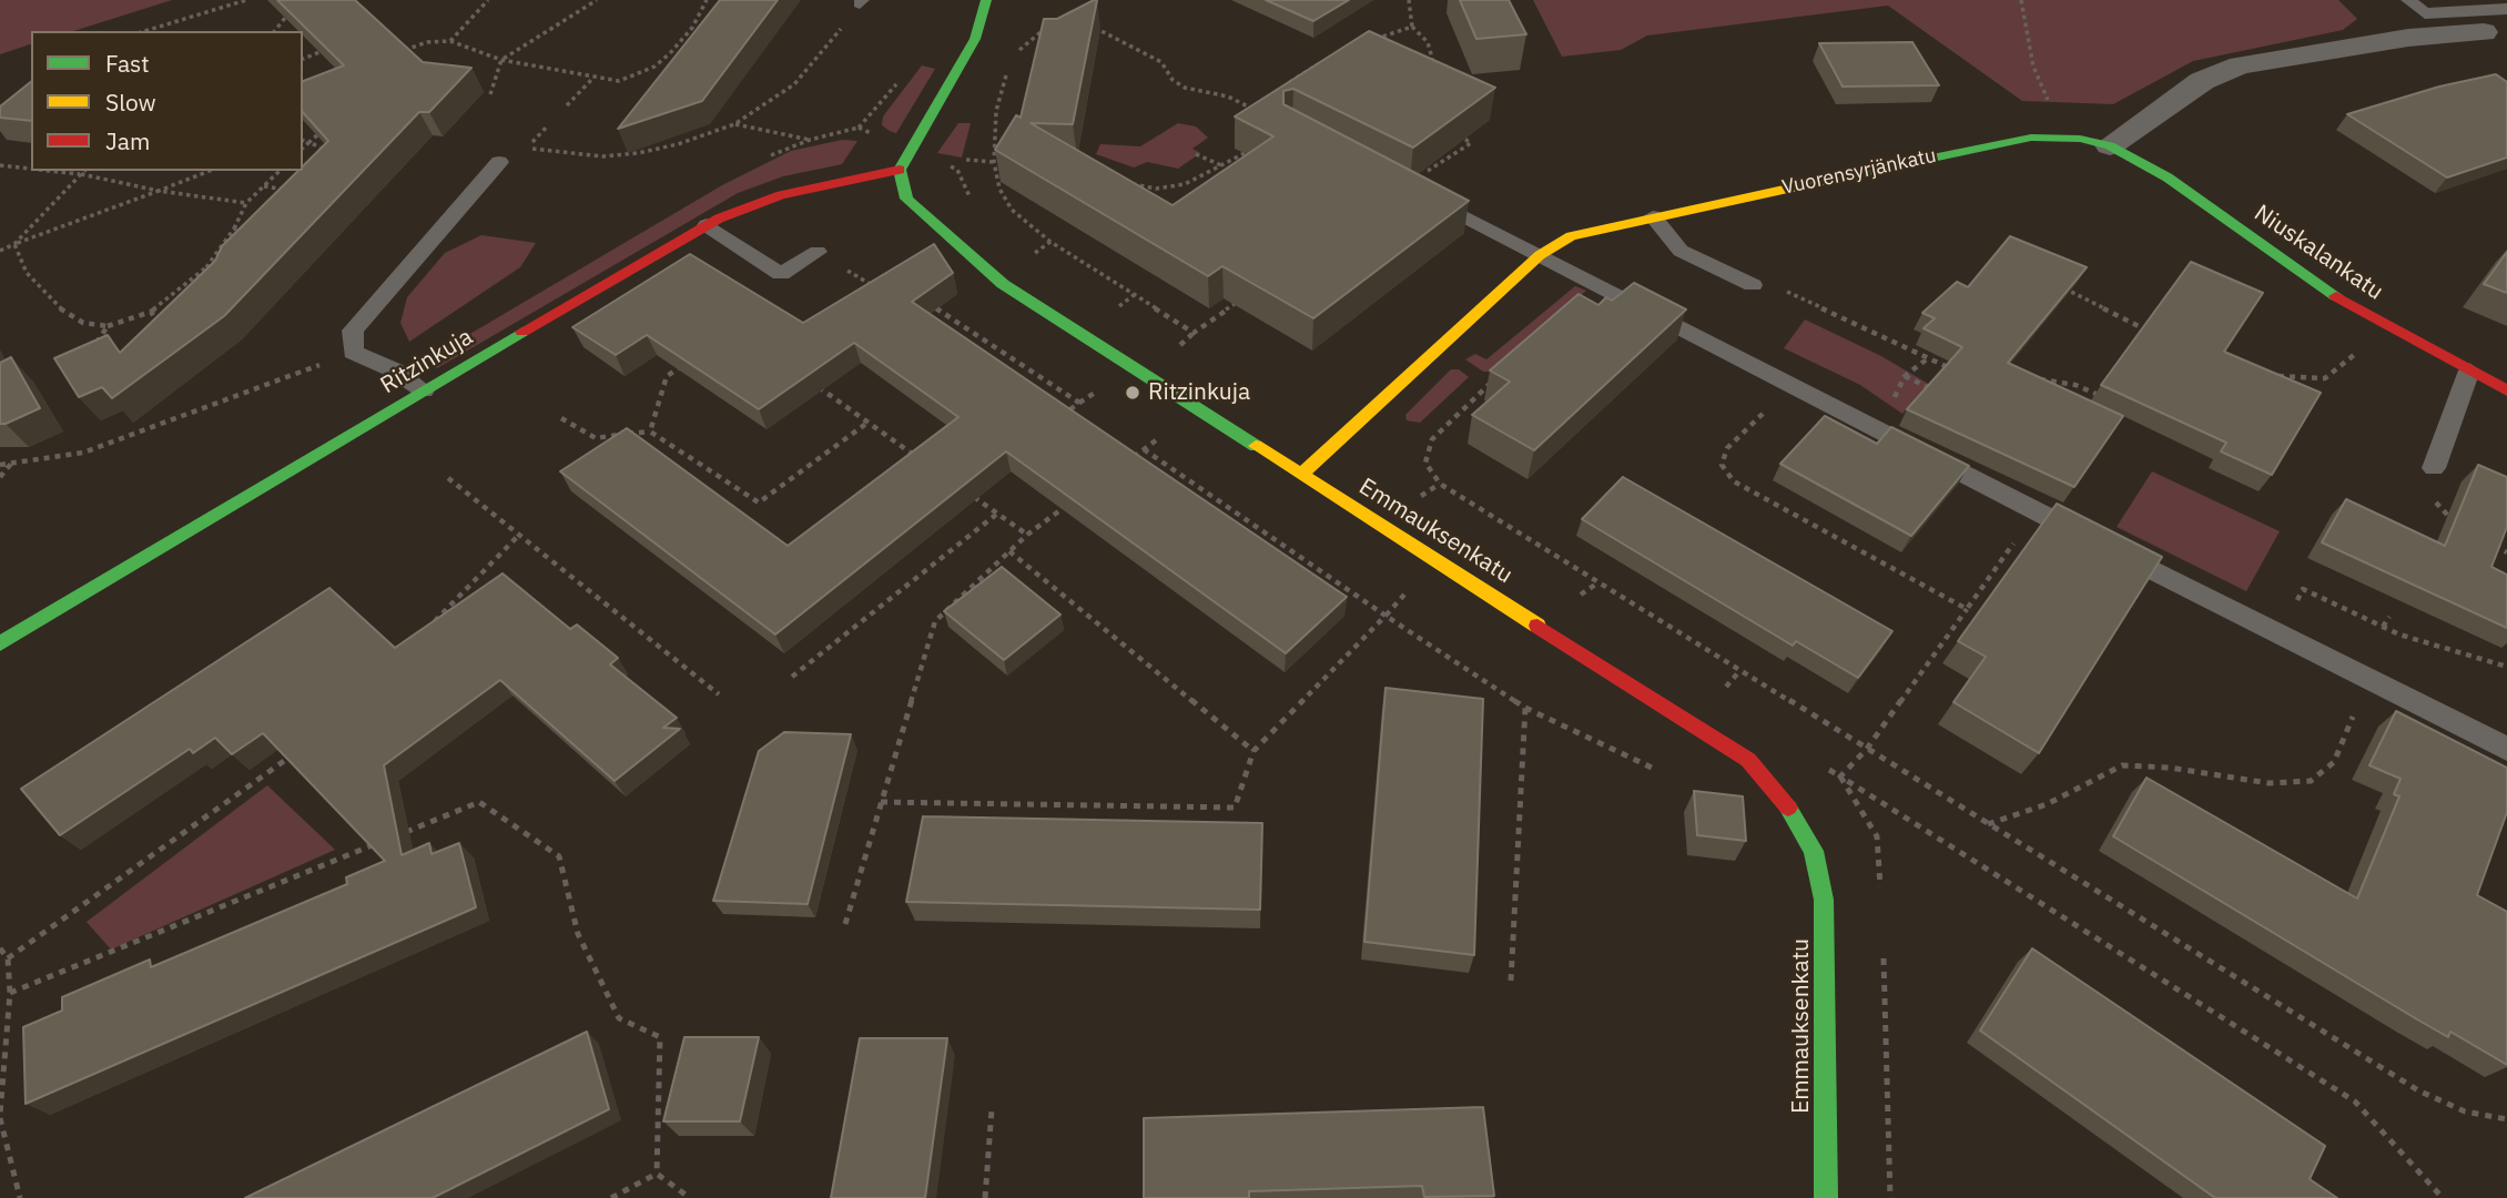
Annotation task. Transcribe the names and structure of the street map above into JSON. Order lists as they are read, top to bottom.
{
  "streets": {
    "street": [
      "Vuorensyrjänkatu",
      "Niuskalankatu",
      "Ritzinkuja",
      "Emmauksenkatu"
    ]
  },
  "crossings": [
    ["Vuorensyrjänkatu", "Niuskalankatu"],
    ["Vuorensyrjänkatu", "Emmauksenkatu"],
    ["Ritzinkuja", "Emmauksenkatu"]
  ],
  "places": ["Ritzinkuja"],
  "legend": ["Fast", "Slow", "Jam"]
}
